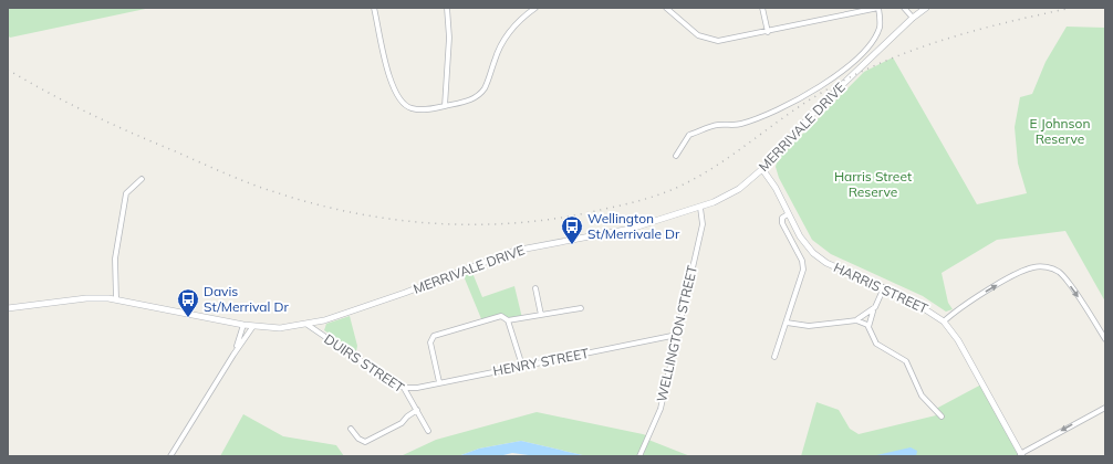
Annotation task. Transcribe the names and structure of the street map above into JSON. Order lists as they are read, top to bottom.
{
  "streets": {
    "street": [
      "MERRIVALE DRIVE",
      "HARRIS STREET",
      "WELLINGTON STREET",
      "HENRY STREET",
      "DUIRS STREET"
    ]
  },
  "crossings": [
    ["MERRIVALE DRIVE", "HARRIS STREET"],
    ["MERRIVALE DRIVE", "WELLINGTON STREET"],
    ["MERRIVALE DRIVE", "DUIRS STREET"],
    ["WELLINGTON STREET", "HENRY STREET"],
    ["HENRY STREET", "DUIRS STREET"]
  ],
  "parks": ["E Johnson Reserve", "Harris Street Reserve"],
  "places": {
    "bus stop": ["Wellington St/Merrivale Dr", "Davis St/Merrival Dr"]
  }
}
